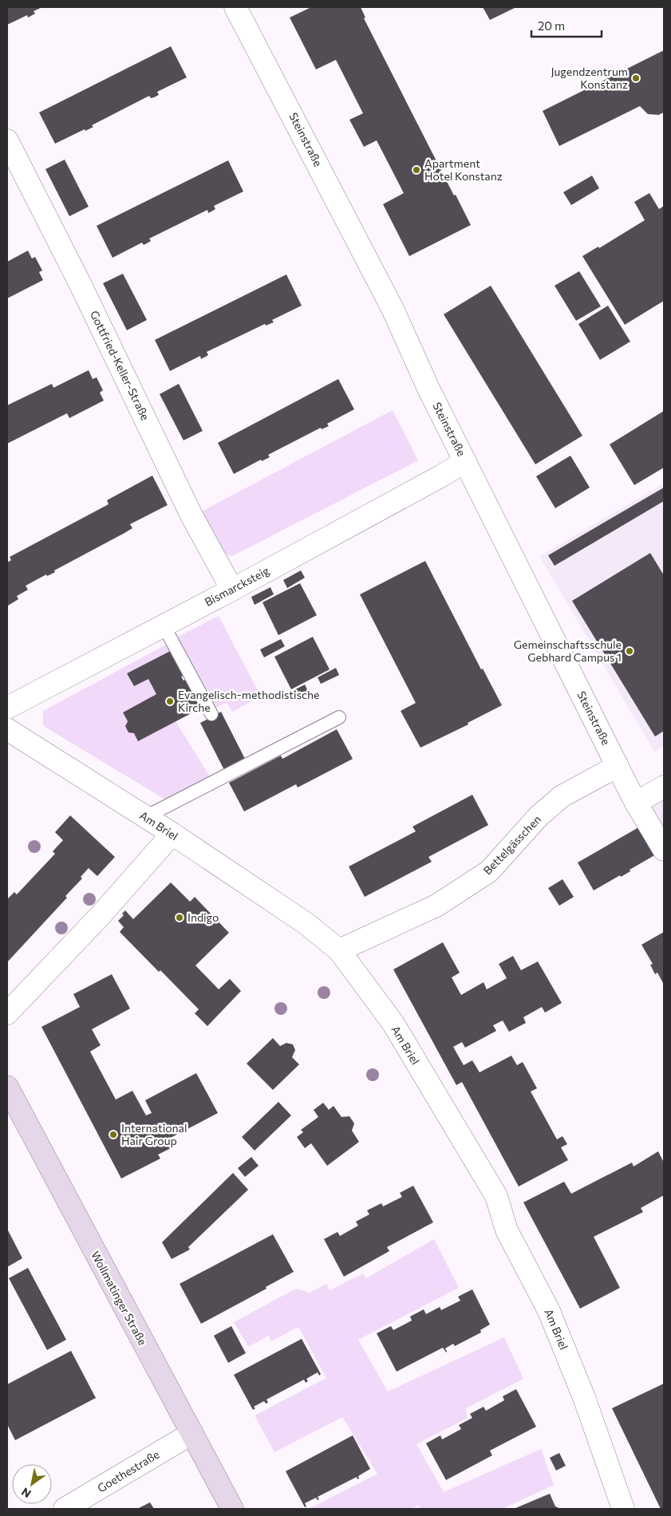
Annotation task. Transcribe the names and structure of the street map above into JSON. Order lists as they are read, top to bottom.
{
  "streets": {
    "main road": ["Wollmatinger Straße"],
    "street": [
      "Steinstraße",
      "Gottfried-Keller-Straße",
      "Bismarcksteig",
      "Am Briel",
      "Bettelgässchen",
      "Goethestraße"
    ]
  },
  "crossings": [
    ["Steinstraße", "Bismarcksteig"],
    ["Steinstraße", "Bettelgässchen"],
    ["Gottfried-Keller-Straße", "Bismarcksteig"],
    ["Am Briel", "Bettelgässchen"],
    ["Wollmatinger Straße", "Goethestraße"]
  ],
  "places": [
    "Jugendzentrum Konstanz",
    "Apartment Hotel Konstanz",
    "Gemeinschaftsschule Gebhard Campus 1",
    "Evangelisch-methodistische Kirche",
    "Indigo",
    "International Hair Group"
  ],
  "scale_bar": "20 m",
  "north": "bottom left"
}
